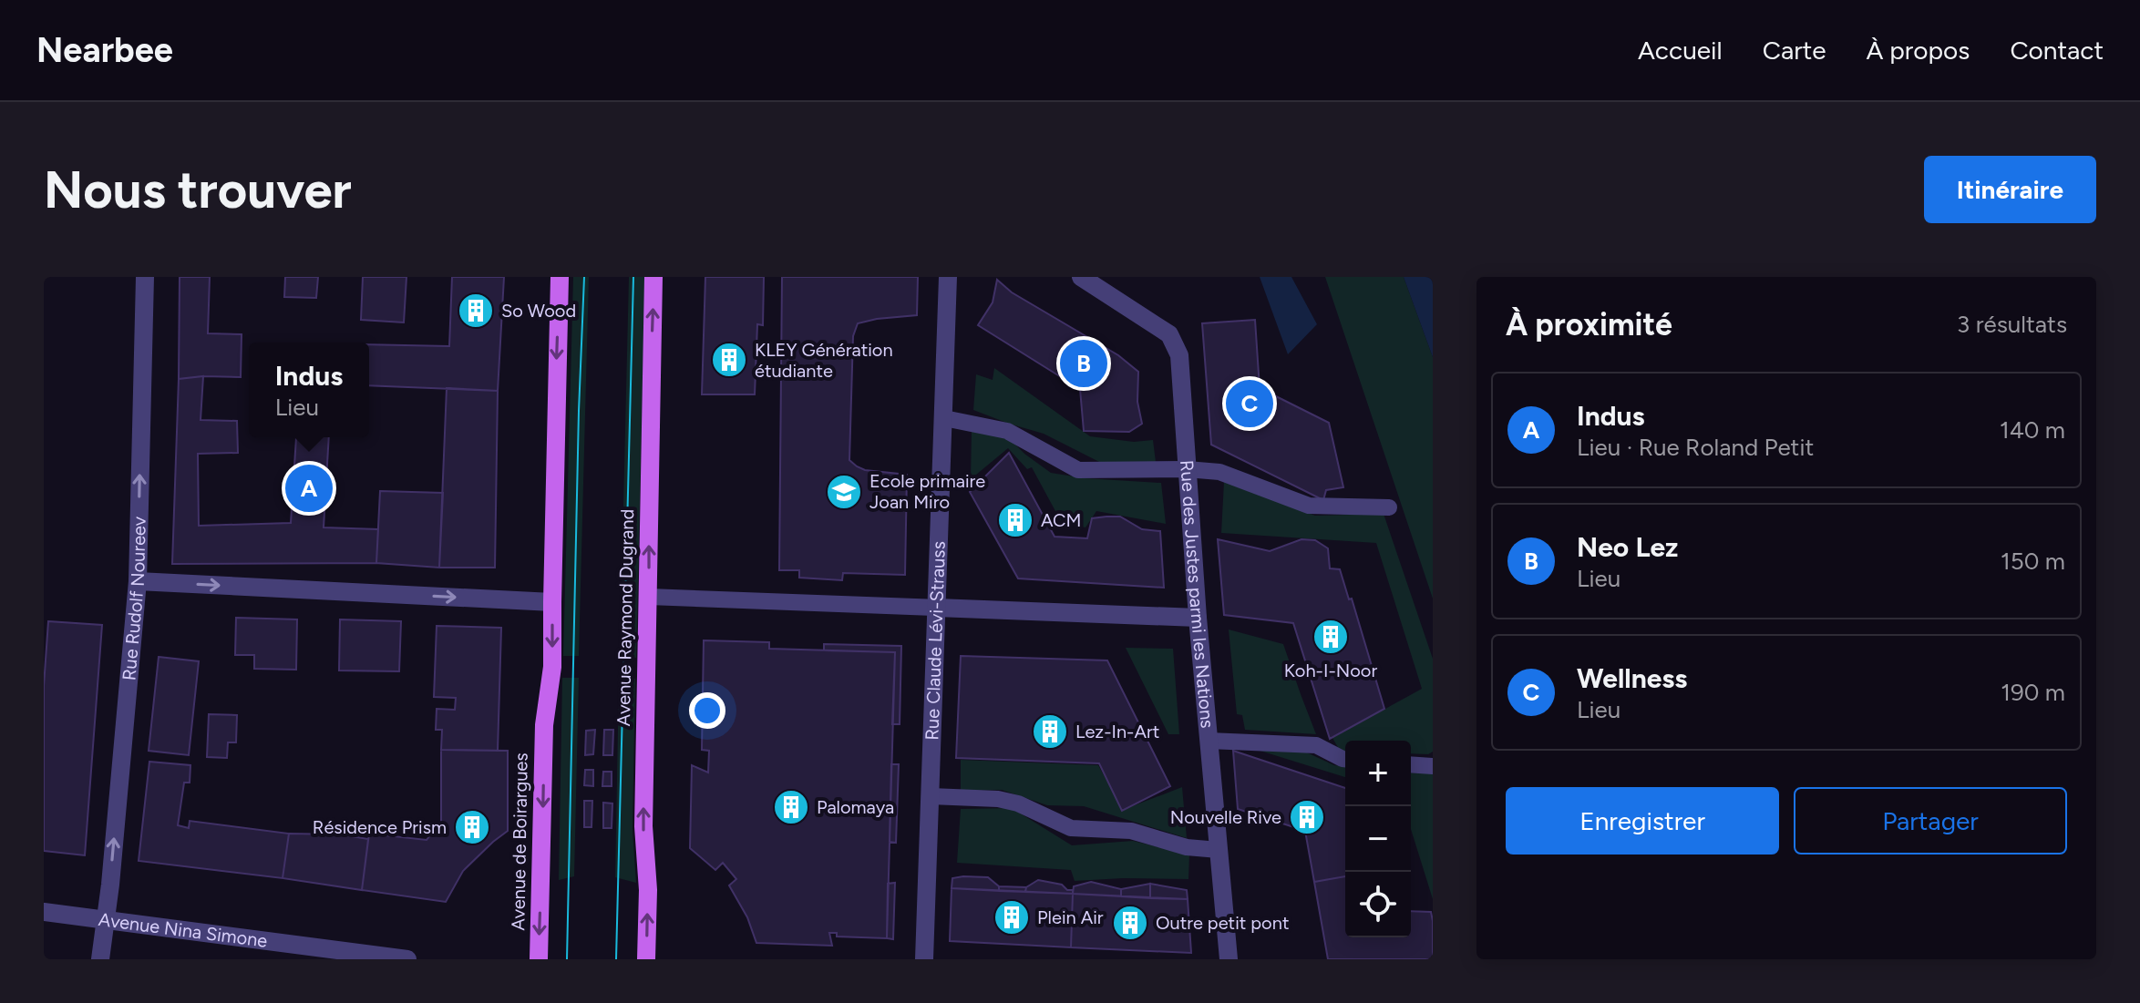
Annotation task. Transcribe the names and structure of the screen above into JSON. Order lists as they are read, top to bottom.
{
  "streets": {
    "main road": ["Avenue Raymond Dugrand", "Avenue de Boirargues"],
    "street": [
      "Rue des Justes parmi les Nations",
      "Rue Rudolf Noureev",
      "Rue Claude Lévi-Strauss",
      "Avenue Nina Simone"
    ]
  },
  "crossings": [
    ["Rue Rudolf Noureev", "Avenue Nina Simone"]
  ],
  "one_way": ["Rue Rudolf Noureev", "Avenue de Boirargues"],
  "places": {
    "building": [
      "So Wood",
      "KLEY Génération étudiante",
      "ACM",
      "Koh-I-Noor",
      "Lez-In-Art",
      "Palomaya",
      "Nouvelle Rive",
      "Résidence Prism",
      "Plein Air",
      "Outre petit pont"
    ],
    "school or university": ["Ecole primaire Joan Miro"]
  },
  "page": {
    "header": "Nearbee",
    "nav": [
      "Accueil",
      "Carte",
      "À propos",
      "Contact"
    ],
    "buttons": [
      "Itinéraire",
      ["Enregistrer", "Partager"]
    ],
    "title": "Nous trouver",
    "heading": ["À proximité", "3 résultats"],
    "pins": ["B", "C", "A"],
    "popup": ["Indus", "Lieu"],
    "list": [
      {
        "mark": "A",
        "name": "Indus",
        "note": "Lieu · Rue Roland Petit",
        "value": "140 m"
      },
      {
        "mark": "B",
        "name": "Neo Lez",
        "note": "Lieu",
        "value": "150 m"
      },
      {
        "mark": "C",
        "name": "Wellness",
        "note": "Lieu",
        "value": "190 m"
      }
    ],
    "map_buttons": ["+", "−"]
  }
}
